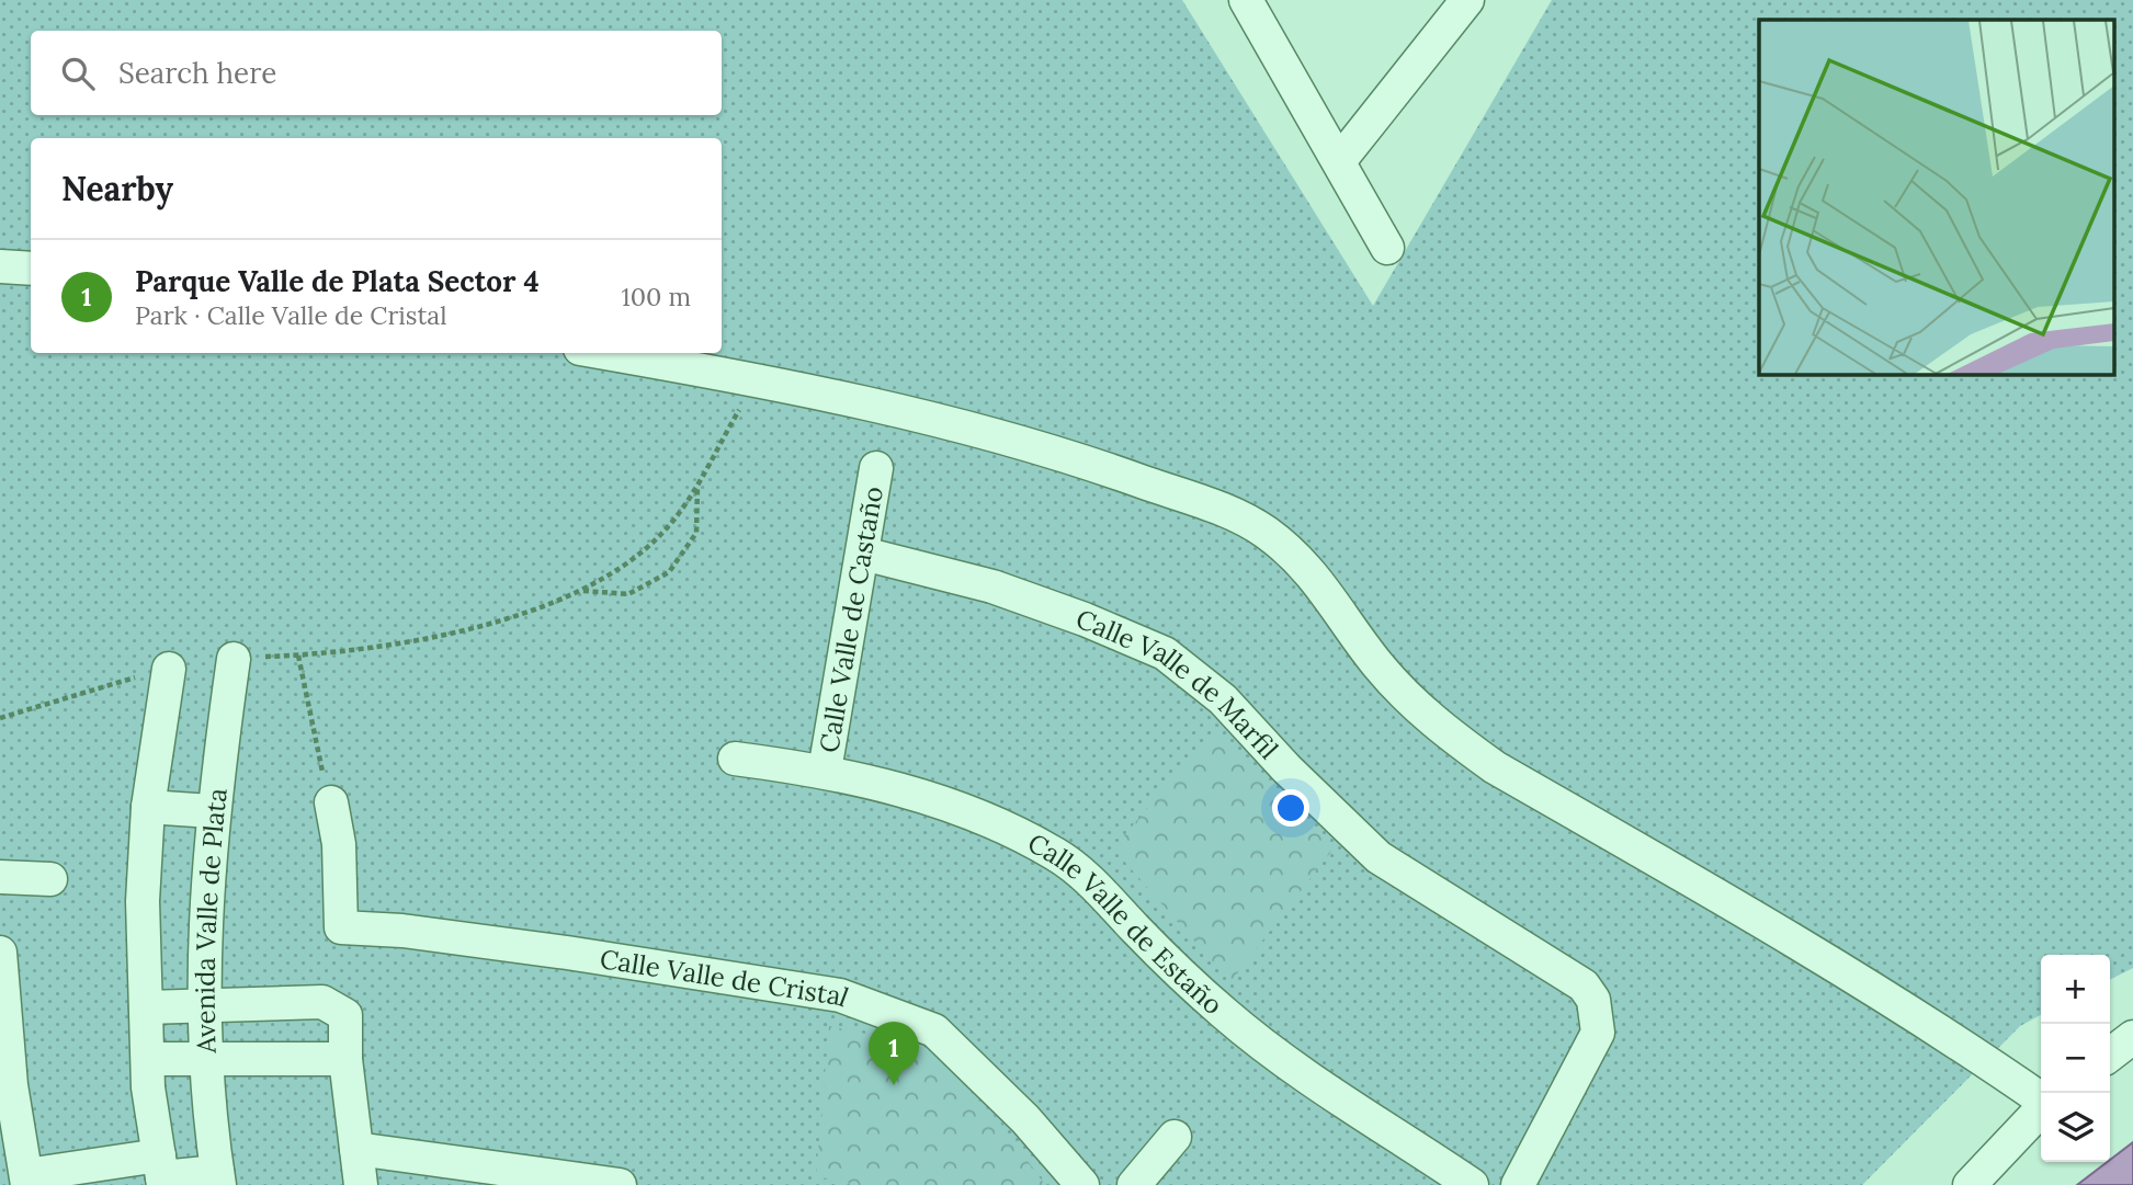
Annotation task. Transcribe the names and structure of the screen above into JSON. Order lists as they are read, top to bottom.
{
  "streets": {
    "street": [
      "Calle Valle de Castaño",
      "Calle Valle de Marfil",
      "Avenida Valle de Plata",
      "Calle Valle de Estaño",
      "Calle Valle de Cristal"
    ]
  },
  "crossings": [
    ["Calle Valle de Castaño", "Calle Valle de Marfil"],
    ["Calle Valle de Castaño", "Calle Valle de Estaño"]
  ],
  "page": {
    "search": "Search here",
    "heading": "Nearby",
    "list": [
      {
        "mark": "1",
        "name": "Parque Valle de Plata Sector 4",
        "note": "Park · Calle Valle de Cristal",
        "value": "100 m"
      }
    ],
    "map_buttons": ["+", "−"],
    "pins": "1"
  }
}
